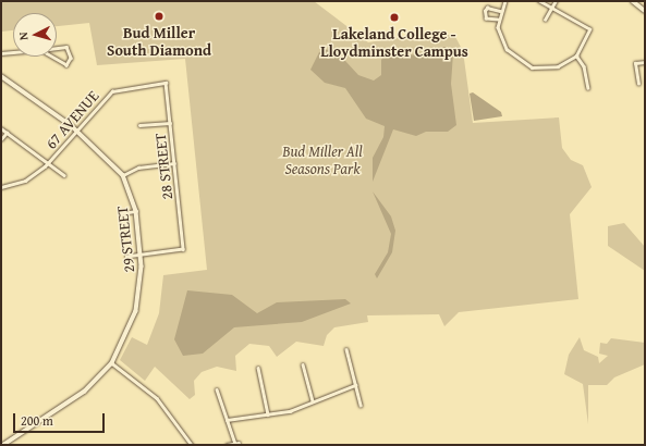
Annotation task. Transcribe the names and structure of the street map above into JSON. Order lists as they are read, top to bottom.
{
  "streets": {
    "street": ["67 AVENUE", "28 STREET", "29 STREET"]
  },
  "crossings": [
    ["67 AVENUE", "28 STREET"],
    ["67 AVENUE", "29 STREET"],
    ["28 STREET", "29 STREET"]
  ],
  "parks": ["Bud Miller All Seasons Park"],
  "places": ["Bud Miller South Diamond", "Lakeland College - Lloydminster Campus"],
  "scale_bar": "200 m",
  "north": "left"
}
